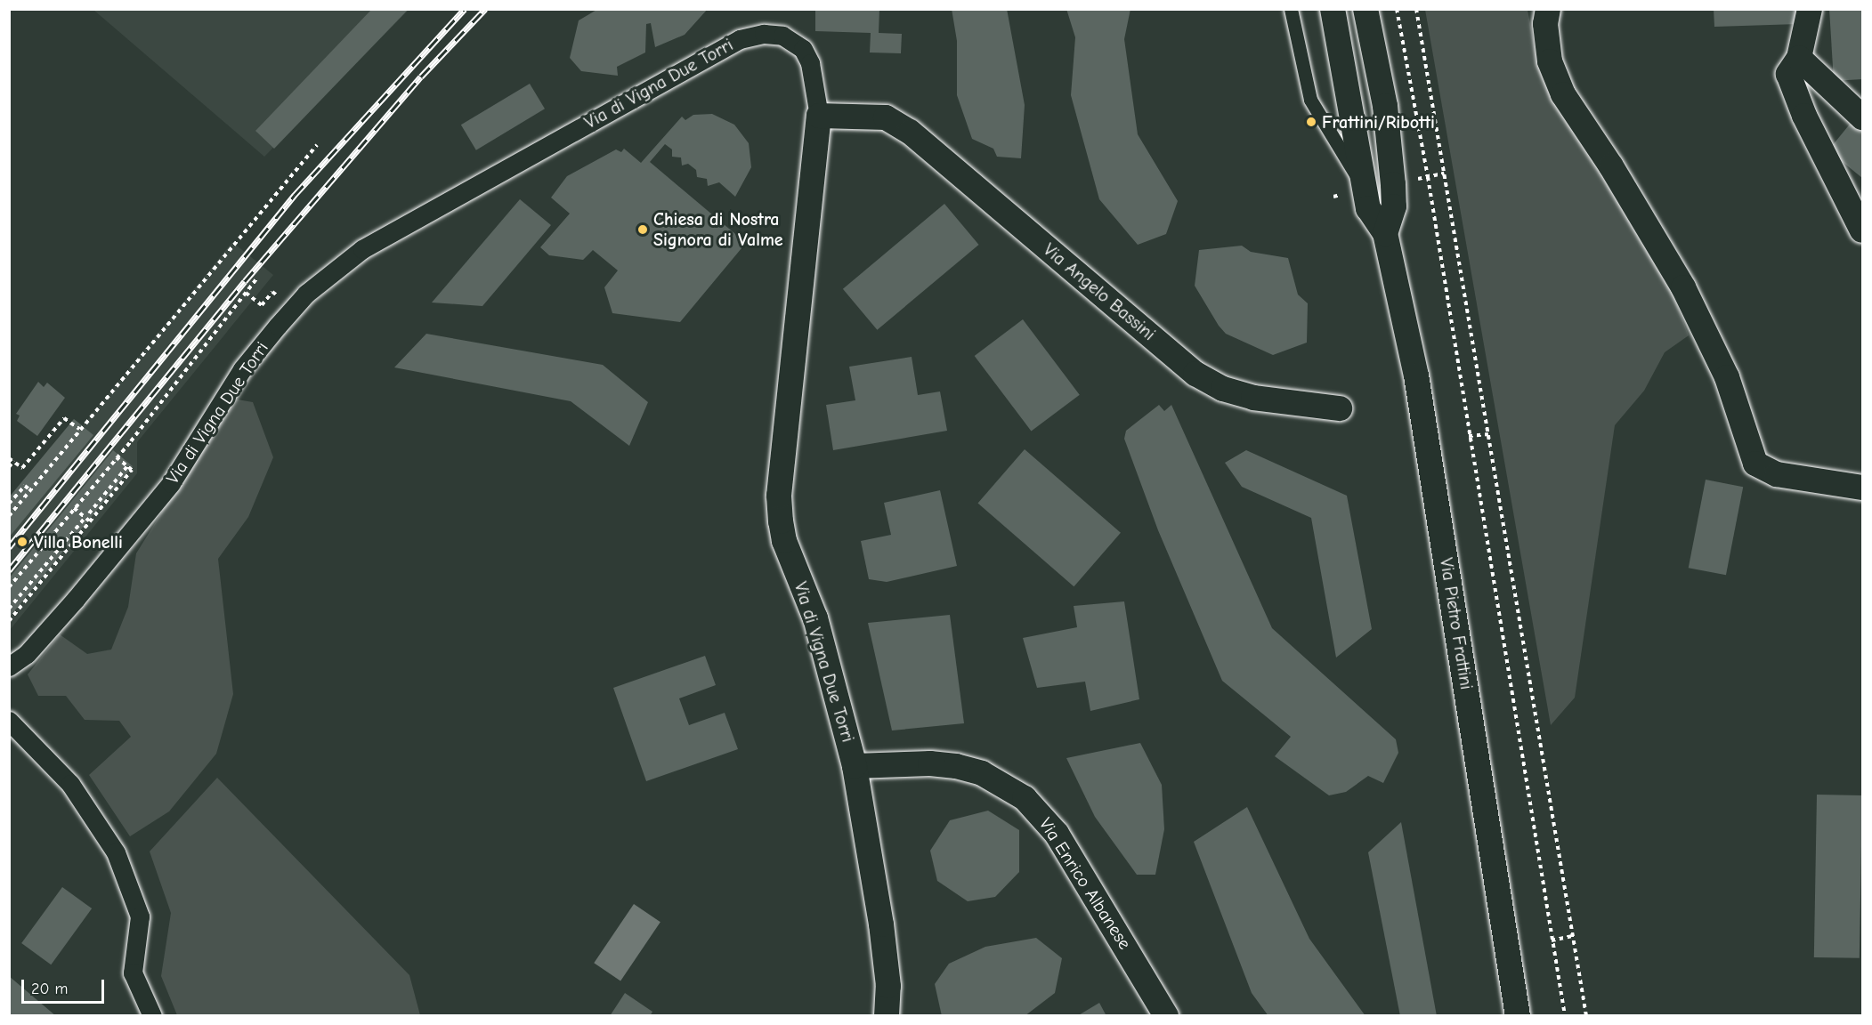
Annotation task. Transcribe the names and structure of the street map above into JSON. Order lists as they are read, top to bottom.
{
  "streets": {
    "street": [
      "Via di Vigna Due Torri",
      "Via Angelo Bassini",
      "Via Pietro Frattini",
      "Via Enrico Albanese"
    ]
  },
  "crossings": [
    ["Via di Vigna Due Torri", "Via Angelo Bassini"],
    ["Via di Vigna Due Torri", "Via Enrico Albanese"]
  ],
  "places": ["Frattini/Ribotti", "Chiesa di Nostra Signora di Valme", "Villa Bonelli"],
  "scale_bar": "20 m"
}
